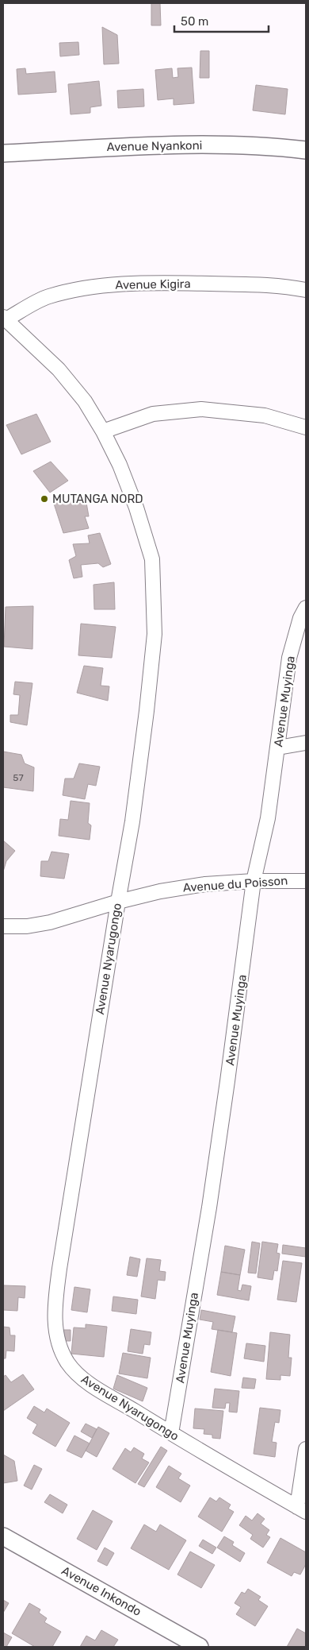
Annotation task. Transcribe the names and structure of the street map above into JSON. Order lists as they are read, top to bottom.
{
  "streets": {
    "street": [
      "Avenue Nyankoni",
      "Avenue Kigira",
      "Avenue Muyinga",
      "Avenue du Poisson",
      "Avenue Nyarugongo",
      "Avenue Inkondo"
    ]
  },
  "crossings": [
    ["Avenue Kigira", "Avenue Nyarugongo"],
    ["Avenue Muyinga", "Avenue du Poisson"],
    ["Avenue Muyinga", "Avenue Nyarugongo"],
    ["Avenue du Poisson", "Avenue Nyarugongo"]
  ],
  "places": ["MUTANGA NORD"],
  "house_numbers": ["57"],
  "scale_bar": "50 m"
}
